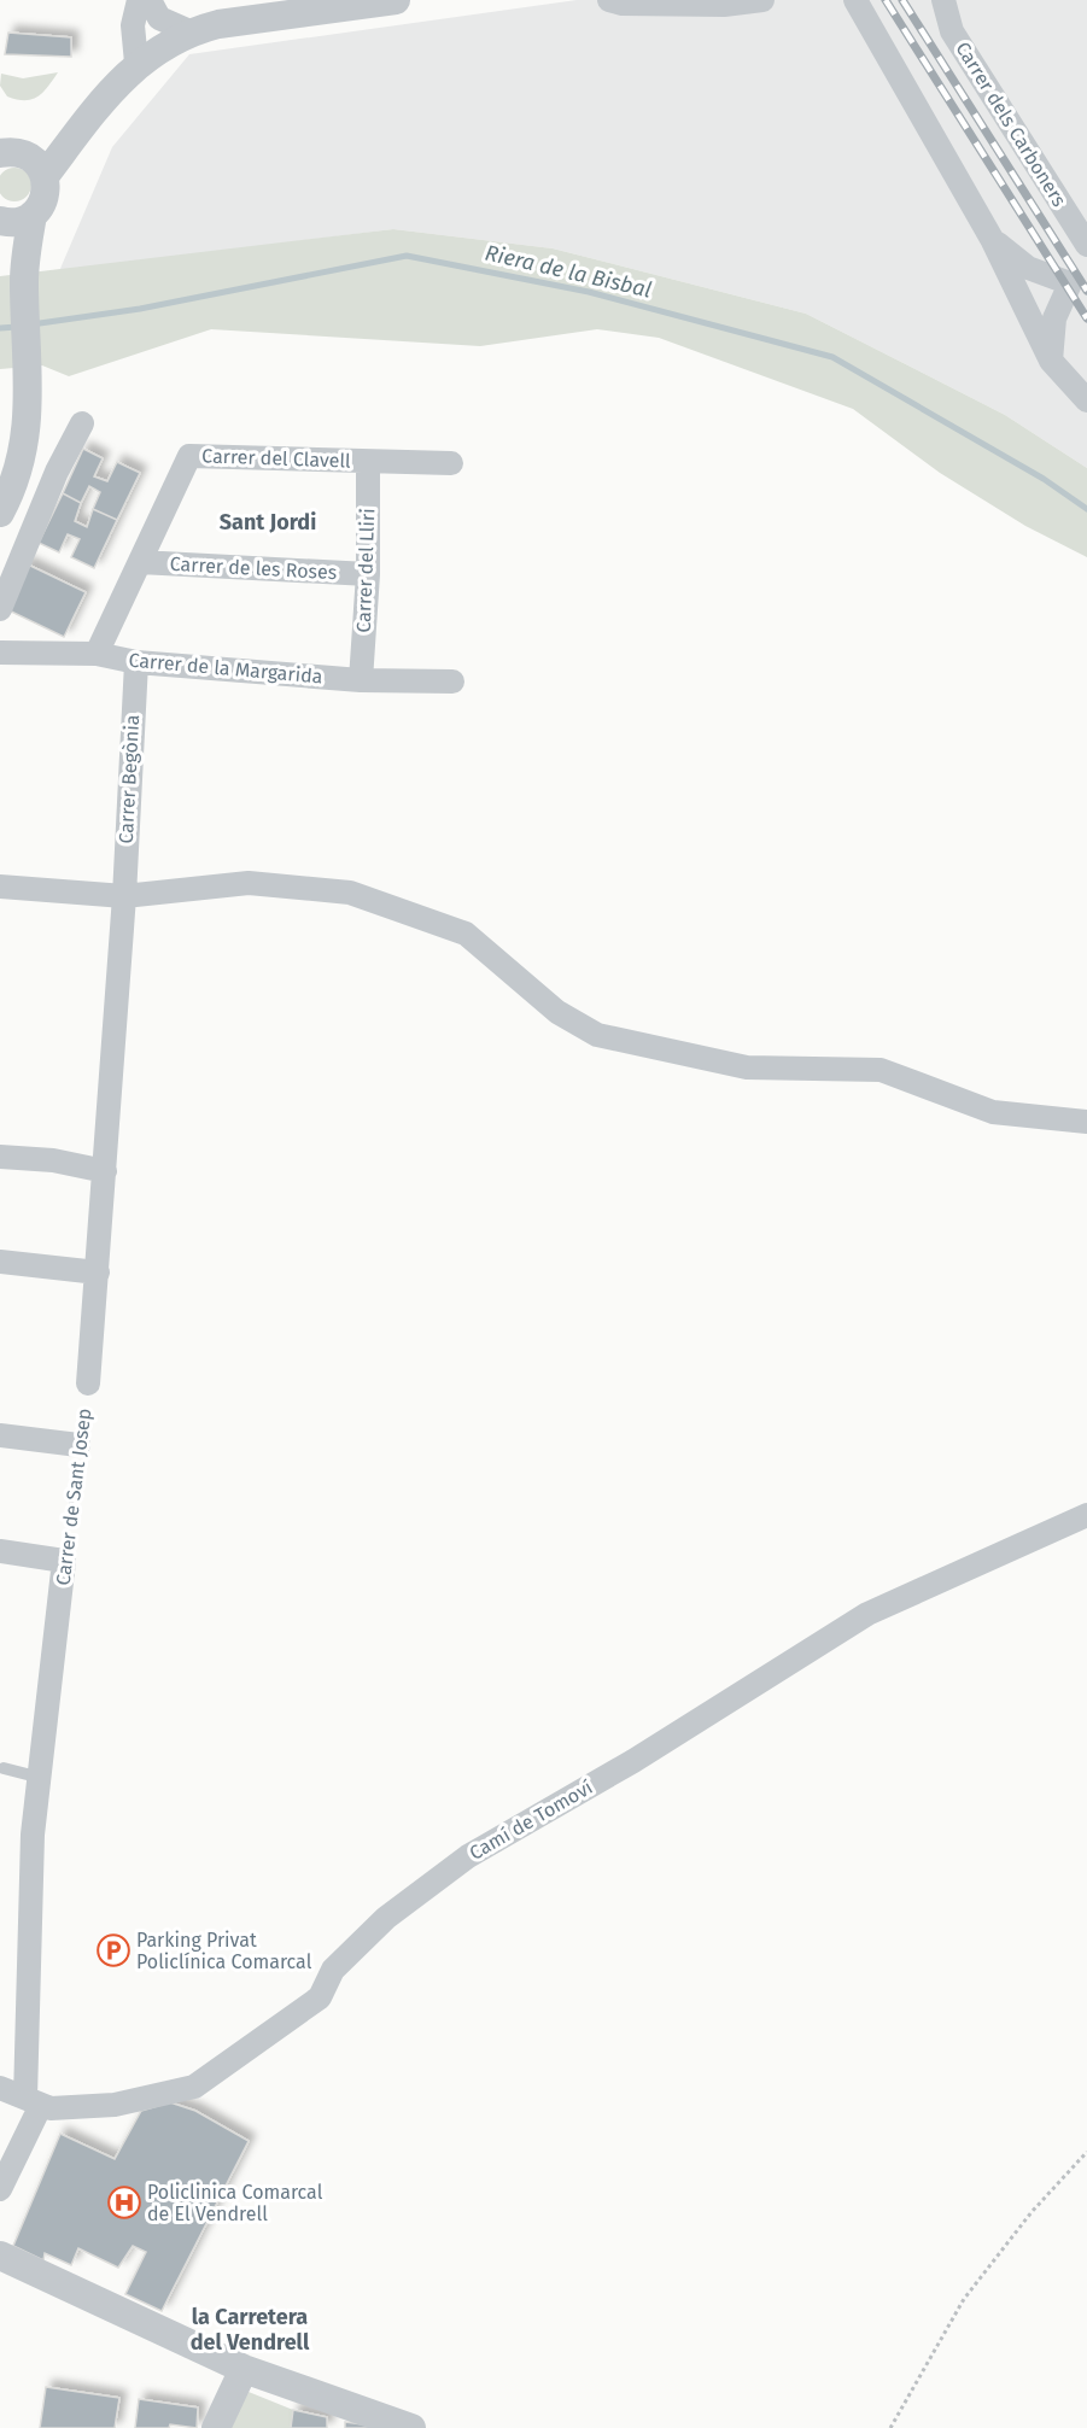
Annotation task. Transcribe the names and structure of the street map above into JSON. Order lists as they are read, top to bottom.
{
  "streets": {
    "street": [
      "Carrer dels Carboners",
      "Carrer del Clavell",
      "Carrer de les Roses",
      "Carrer del Lliri",
      "Carrer de la Margarida",
      "Carrer Begònia",
      "Carrer de Sant Josep",
      "Camí de Tomoví"
    ]
  },
  "crossings": [
    ["Carrer del Clavell", "Carrer de les Roses"],
    ["Carrer del Clavell", "Carrer del Lliri"],
    ["Carrer del Clavell", "Carrer de la Margarida"],
    ["Carrer de les Roses", "Carrer del Lliri"],
    ["Carrer del Lliri", "Carrer de la Margarida"],
    ["Carrer de la Margarida", "Carrer Begònia"],
    ["Carrer Begònia", "Carrer de Sant Josep"],
    ["Carrer de Sant Josep", "Camí de Tomoví"]
  ],
  "districts": ["Sant Jordi", "la Carretera del Vendrell"],
  "water": ["Riera de la Bisbal"],
  "places": {
    "parking": ["Parking Privat Policlínica Comarcal"],
    "hospital": ["Policlinica Comarcal de El Vendrell"]
  }
}
